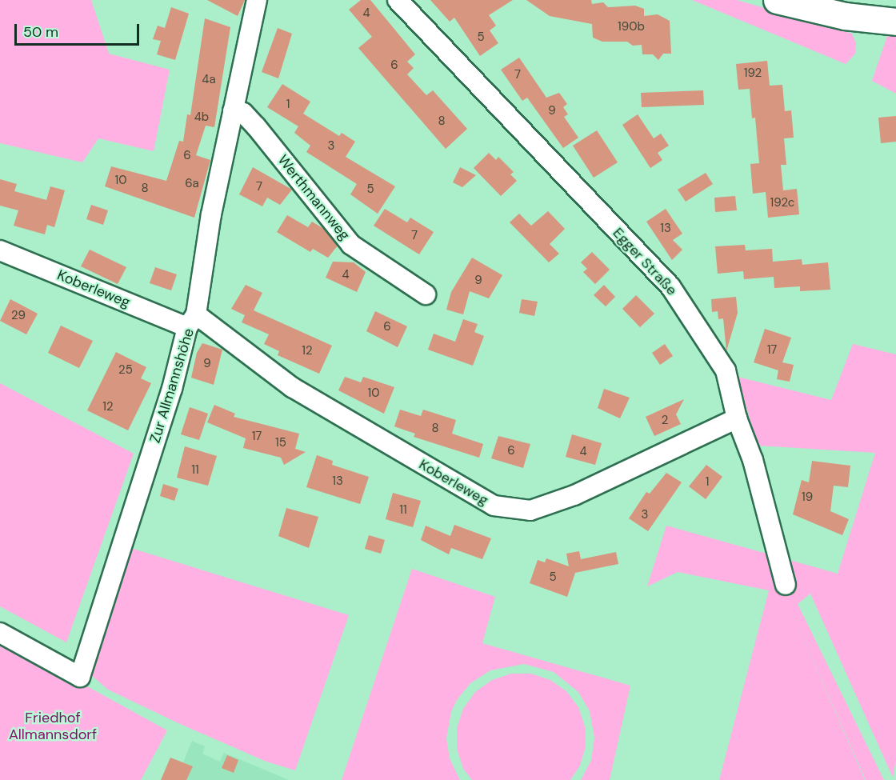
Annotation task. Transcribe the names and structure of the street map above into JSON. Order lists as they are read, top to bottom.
{
  "streets": {
    "street": [
      "Werthmannweg",
      "Egger Straße",
      "Koberleweg",
      "Zur Allmannshöhe"
    ]
  },
  "crossings": [
    ["Werthmannweg", "Zur Allmannshöhe"],
    ["Egger Straße", "Koberleweg"],
    ["Koberleweg", "Zur Allmannshöhe"]
  ],
  "parks": ["Friedhof Allmannsdorf"],
  "house_numbers": [
    "4",
    "190b",
    "5",
    "6",
    "192",
    "7",
    "4a",
    "1",
    "9",
    "4b",
    "8",
    "3",
    "6",
    "10",
    "6a",
    "7",
    "8",
    "5",
    "192c",
    "13",
    "7",
    "4",
    "9",
    "29",
    "6",
    "17",
    "12",
    "9",
    "25",
    "10",
    "12",
    "2",
    "8",
    "17",
    "15",
    "6",
    "4",
    "11",
    "13",
    "1",
    "19",
    "11",
    "3",
    "5"
  ],
  "scale_bar": "50 m"
}
